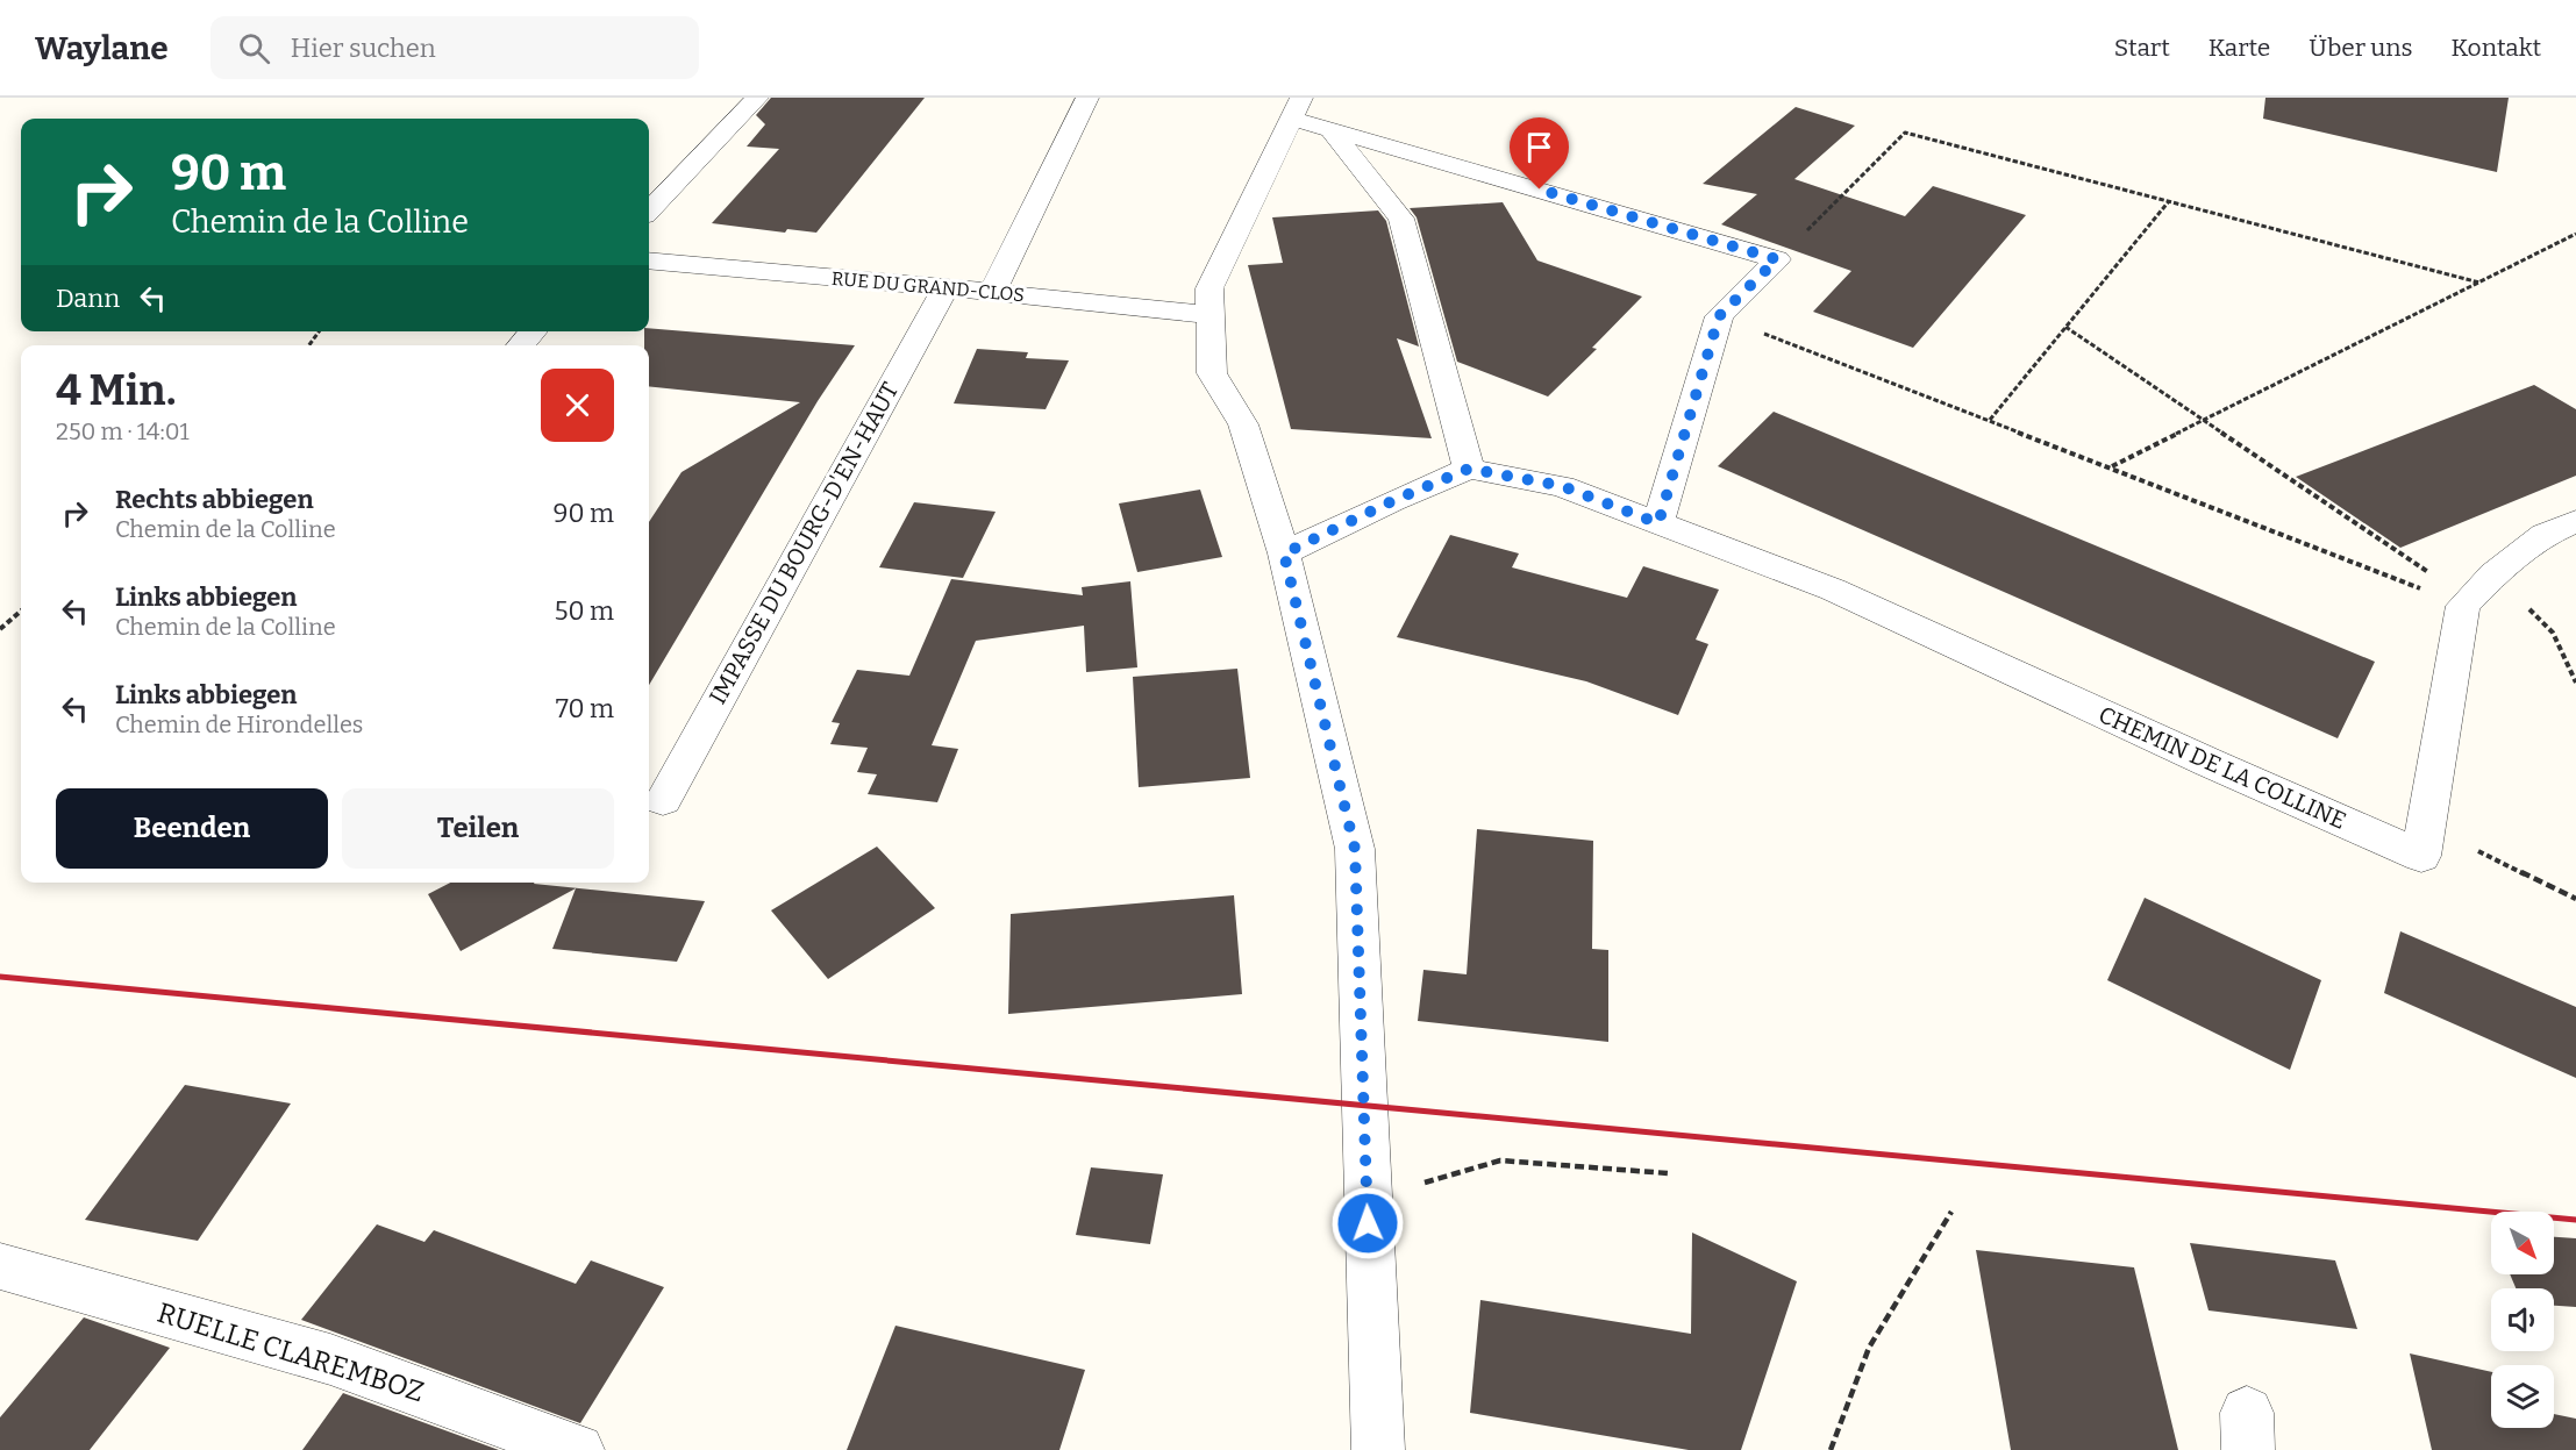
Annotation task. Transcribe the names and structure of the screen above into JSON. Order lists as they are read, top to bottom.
{
  "streets": {
    "street": [
      "RUE DU GRAND-CLOS",
      "IMPASSE DU BOURG-D'EN-HAUT",
      "CHEMIN DE LA COLLINE",
      "RUELLE CLAREMBOZ"
    ]
  },
  "crossings": [
    ["RUE DU GRAND-CLOS", "IMPASSE DU BOURG-D'EN-HAUT"]
  ],
  "north": "bottom right",
  "page": {
    "header": "Waylane",
    "search": "Hier suchen",
    "nav": [
      "Start",
      "Karte",
      "Über uns",
      "Kontakt"
    ],
    "turn": ["90 m", "Chemin de la Colline"],
    "then": "Dann",
    "heading": ["4 Min.", "250 m · 14:01"],
    "list": [
      {
        "name": "Rechts abbiegen",
        "note": "Chemin de la Colline",
        "value": "90 m"
      },
      {
        "name": "Links abbiegen",
        "note": "Chemin de la Colline",
        "value": "50 m"
      },
      {
        "name": "Links abbiegen",
        "note": "Chemin de Hirondelles",
        "value": "70 m"
      }
    ],
    "buttons": ["Beenden", "Teilen"]
  }
}
